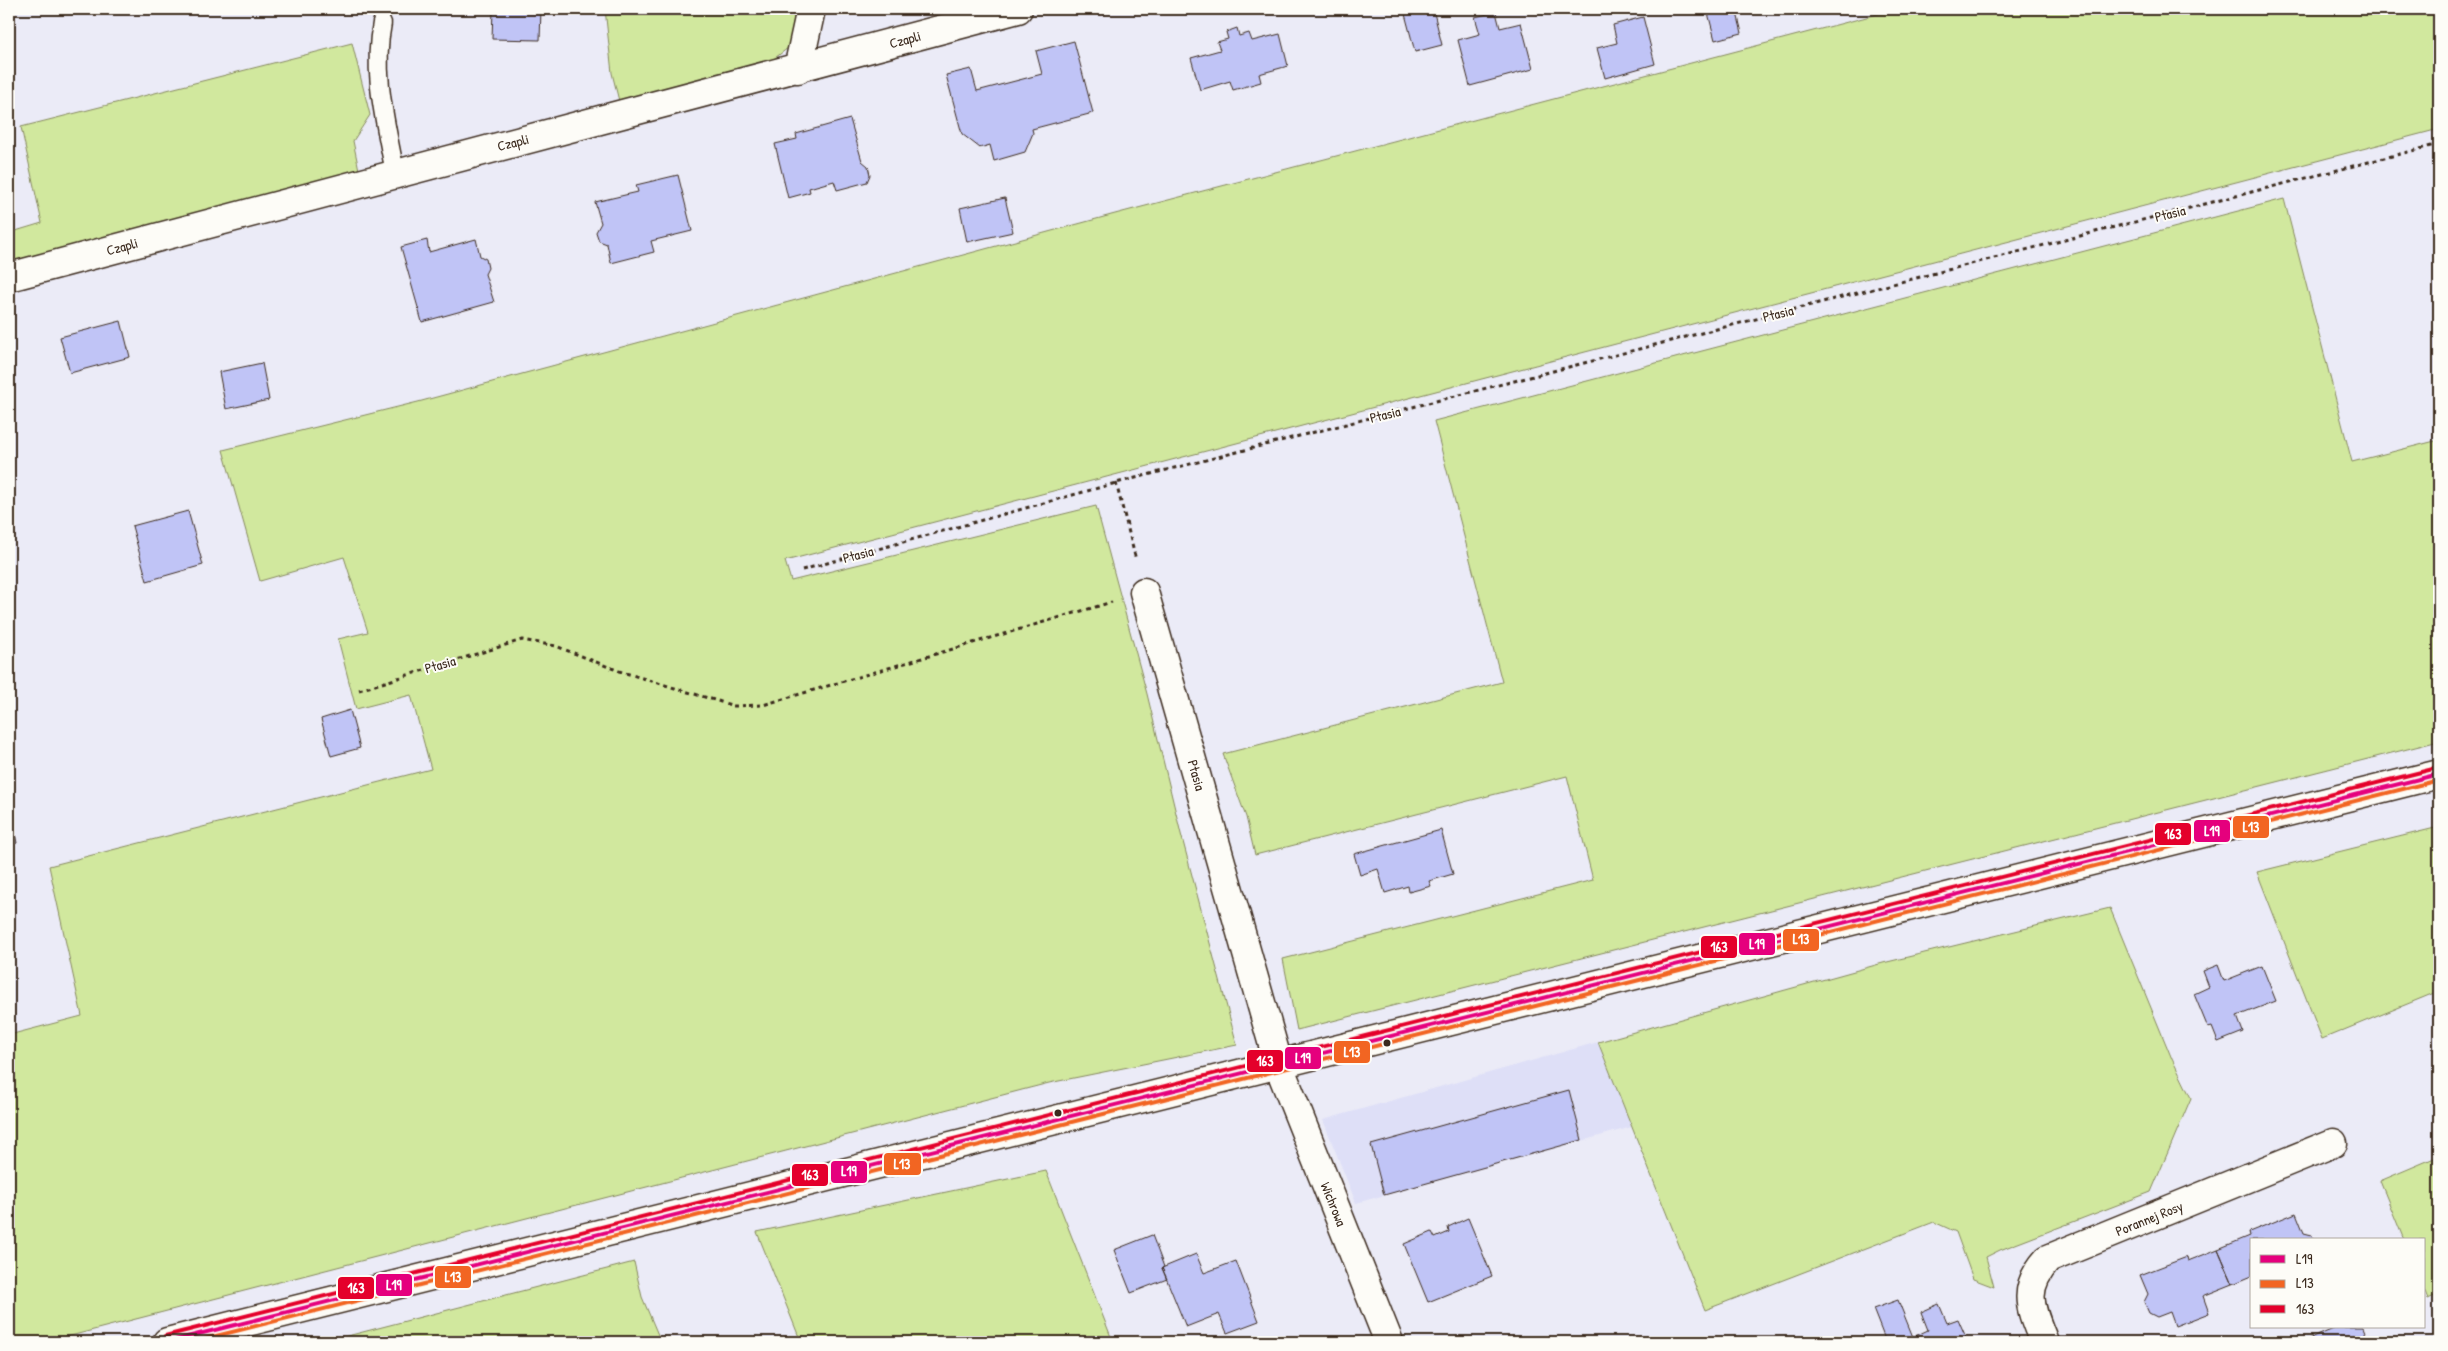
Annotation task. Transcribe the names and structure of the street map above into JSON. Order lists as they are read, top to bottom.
{
  "streets": {
    "main road": [
      "Czapli",
      "Ptasia",
      "Wichrowa",
      "Porannej Rosy"
    ]
  },
  "crossings": [
    ["Ptasia", "Wichrowa"]
  ],
  "lines": ["transit line 163", "transit line L19", "transit line L13"],
  "legend": ["L19", "L13", "163"]
}
